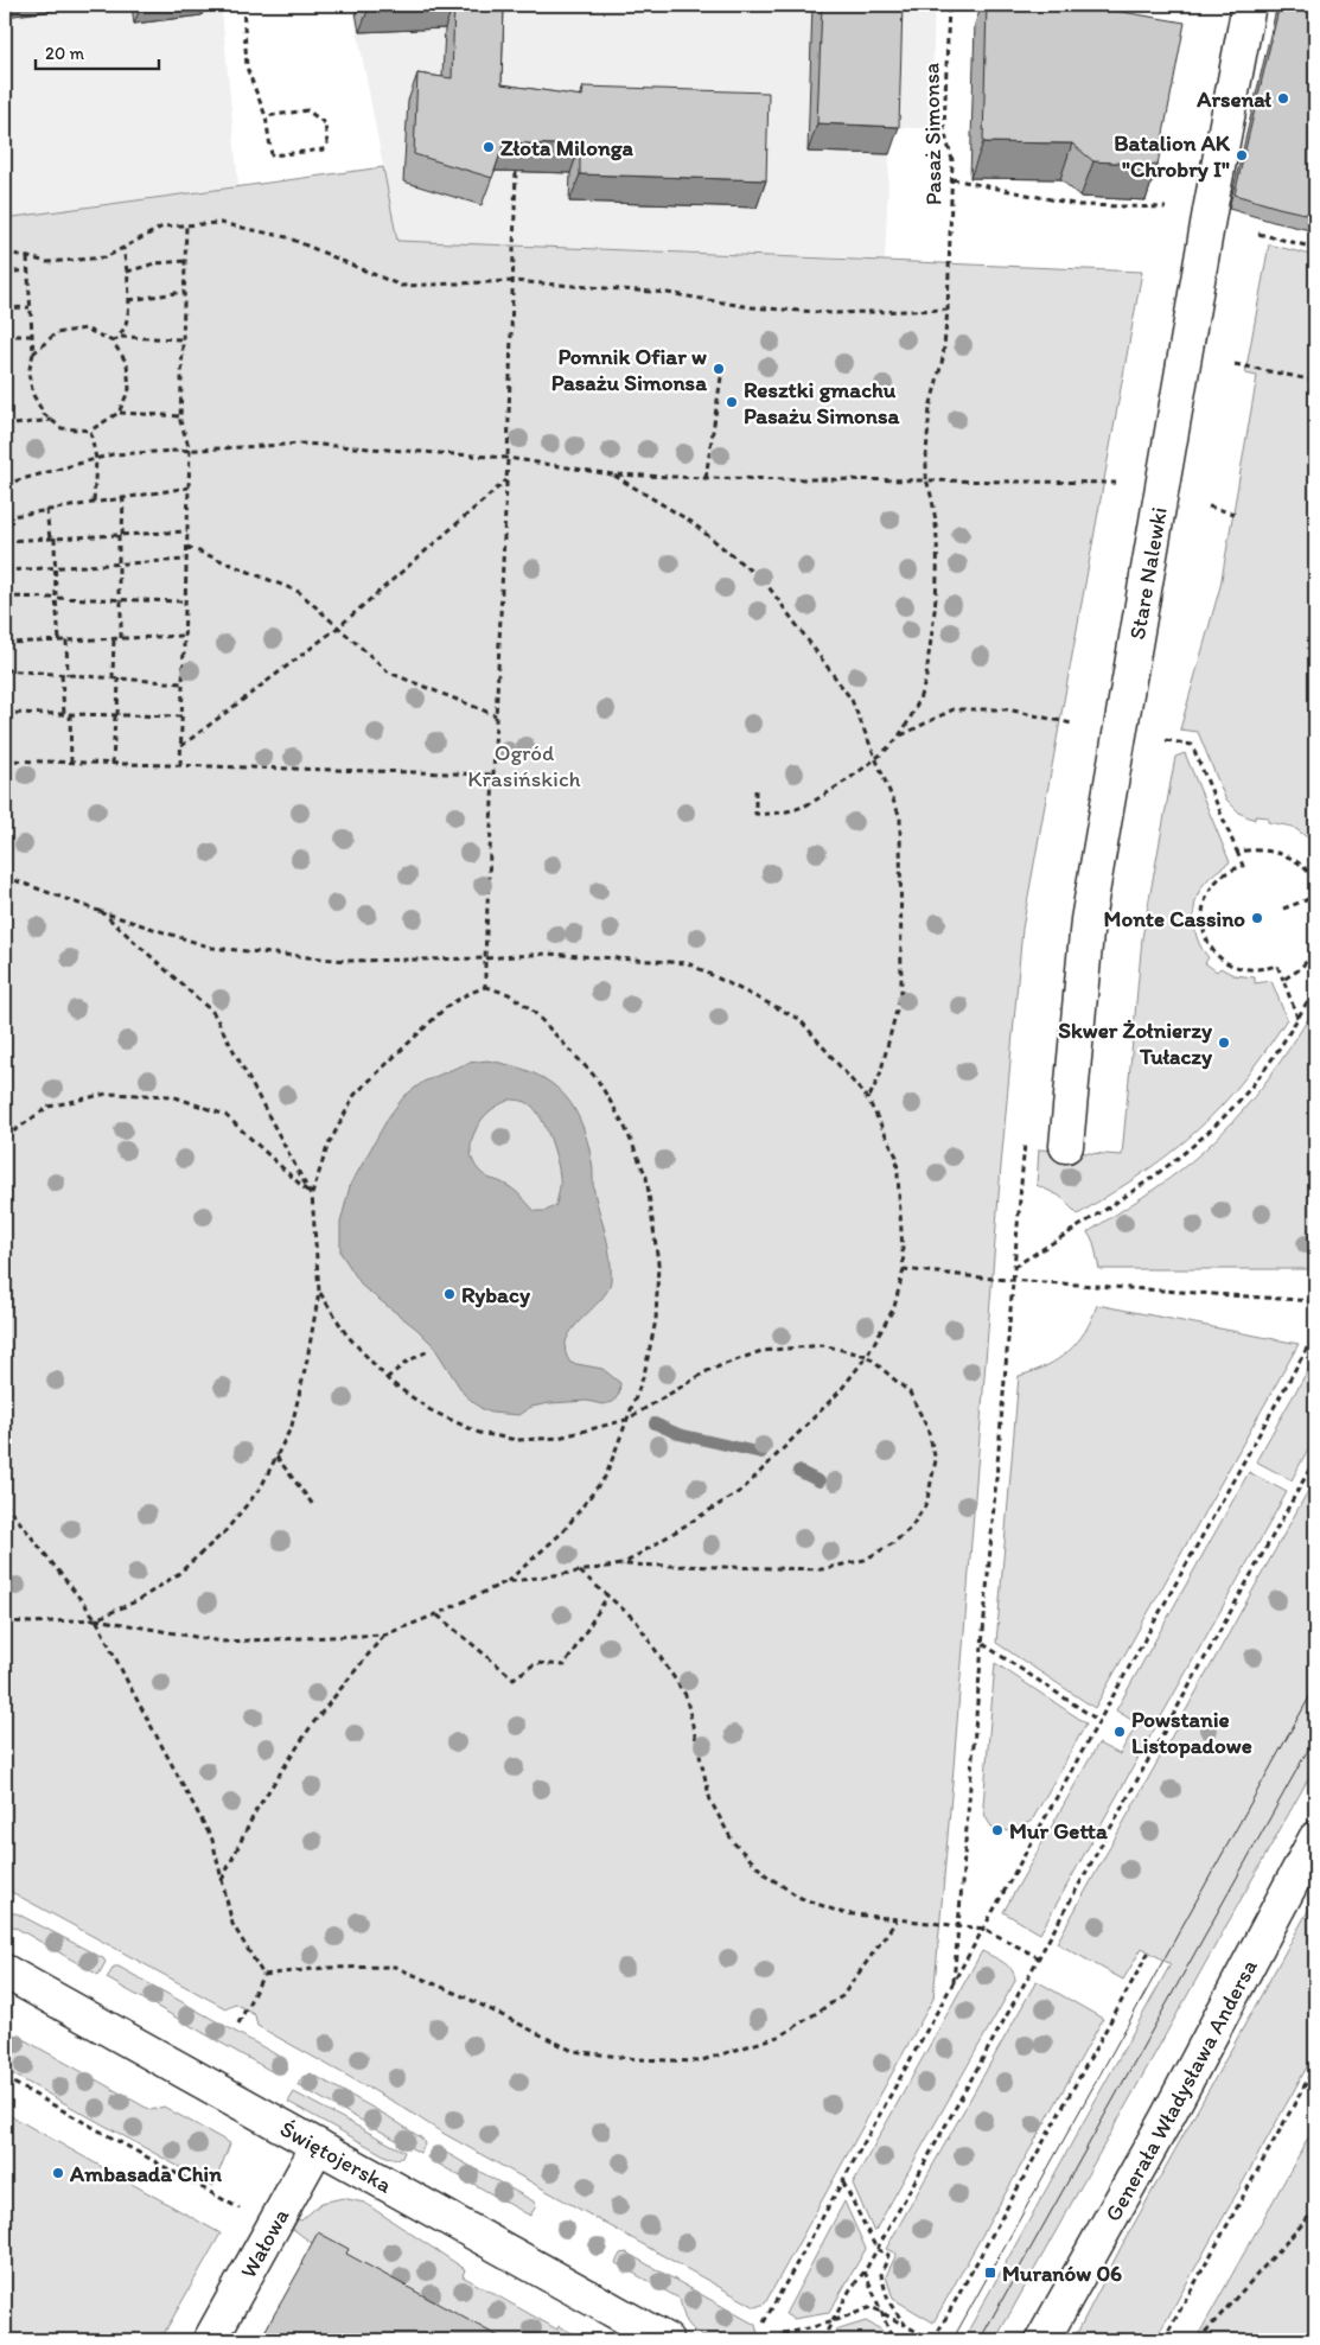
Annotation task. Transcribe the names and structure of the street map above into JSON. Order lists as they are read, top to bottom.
{
  "streets": {
    "street": [
      "Stare Nalewki",
      "Generała Władysława Andersa",
      "Świętojerska",
      "Wałowa"
    ],
    "path": ["Pasaż Simonsa"]
  },
  "crossings": [
    ["Świętojerska", "Wałowa"]
  ],
  "parks": ["Ogród Krasińskich"],
  "places": {
    "other": [
      "Arsenał",
      "Złota Milonga",
      "Batalion AK \"Chrobry I\"",
      "Pomnik Ofiar w Pasażu Simonsa",
      "Resztki gmachu Pasażu Simonsa",
      "Monte Cassino",
      "Skwer Żołnierzy Tułaczy",
      "Rybacy",
      "Powstanie Listopadowe",
      "Mur Getta",
      "Ambasada Chin"
    ],
    "transit": ["Muranów 06"]
  },
  "scale_bar": "20 m"
}
